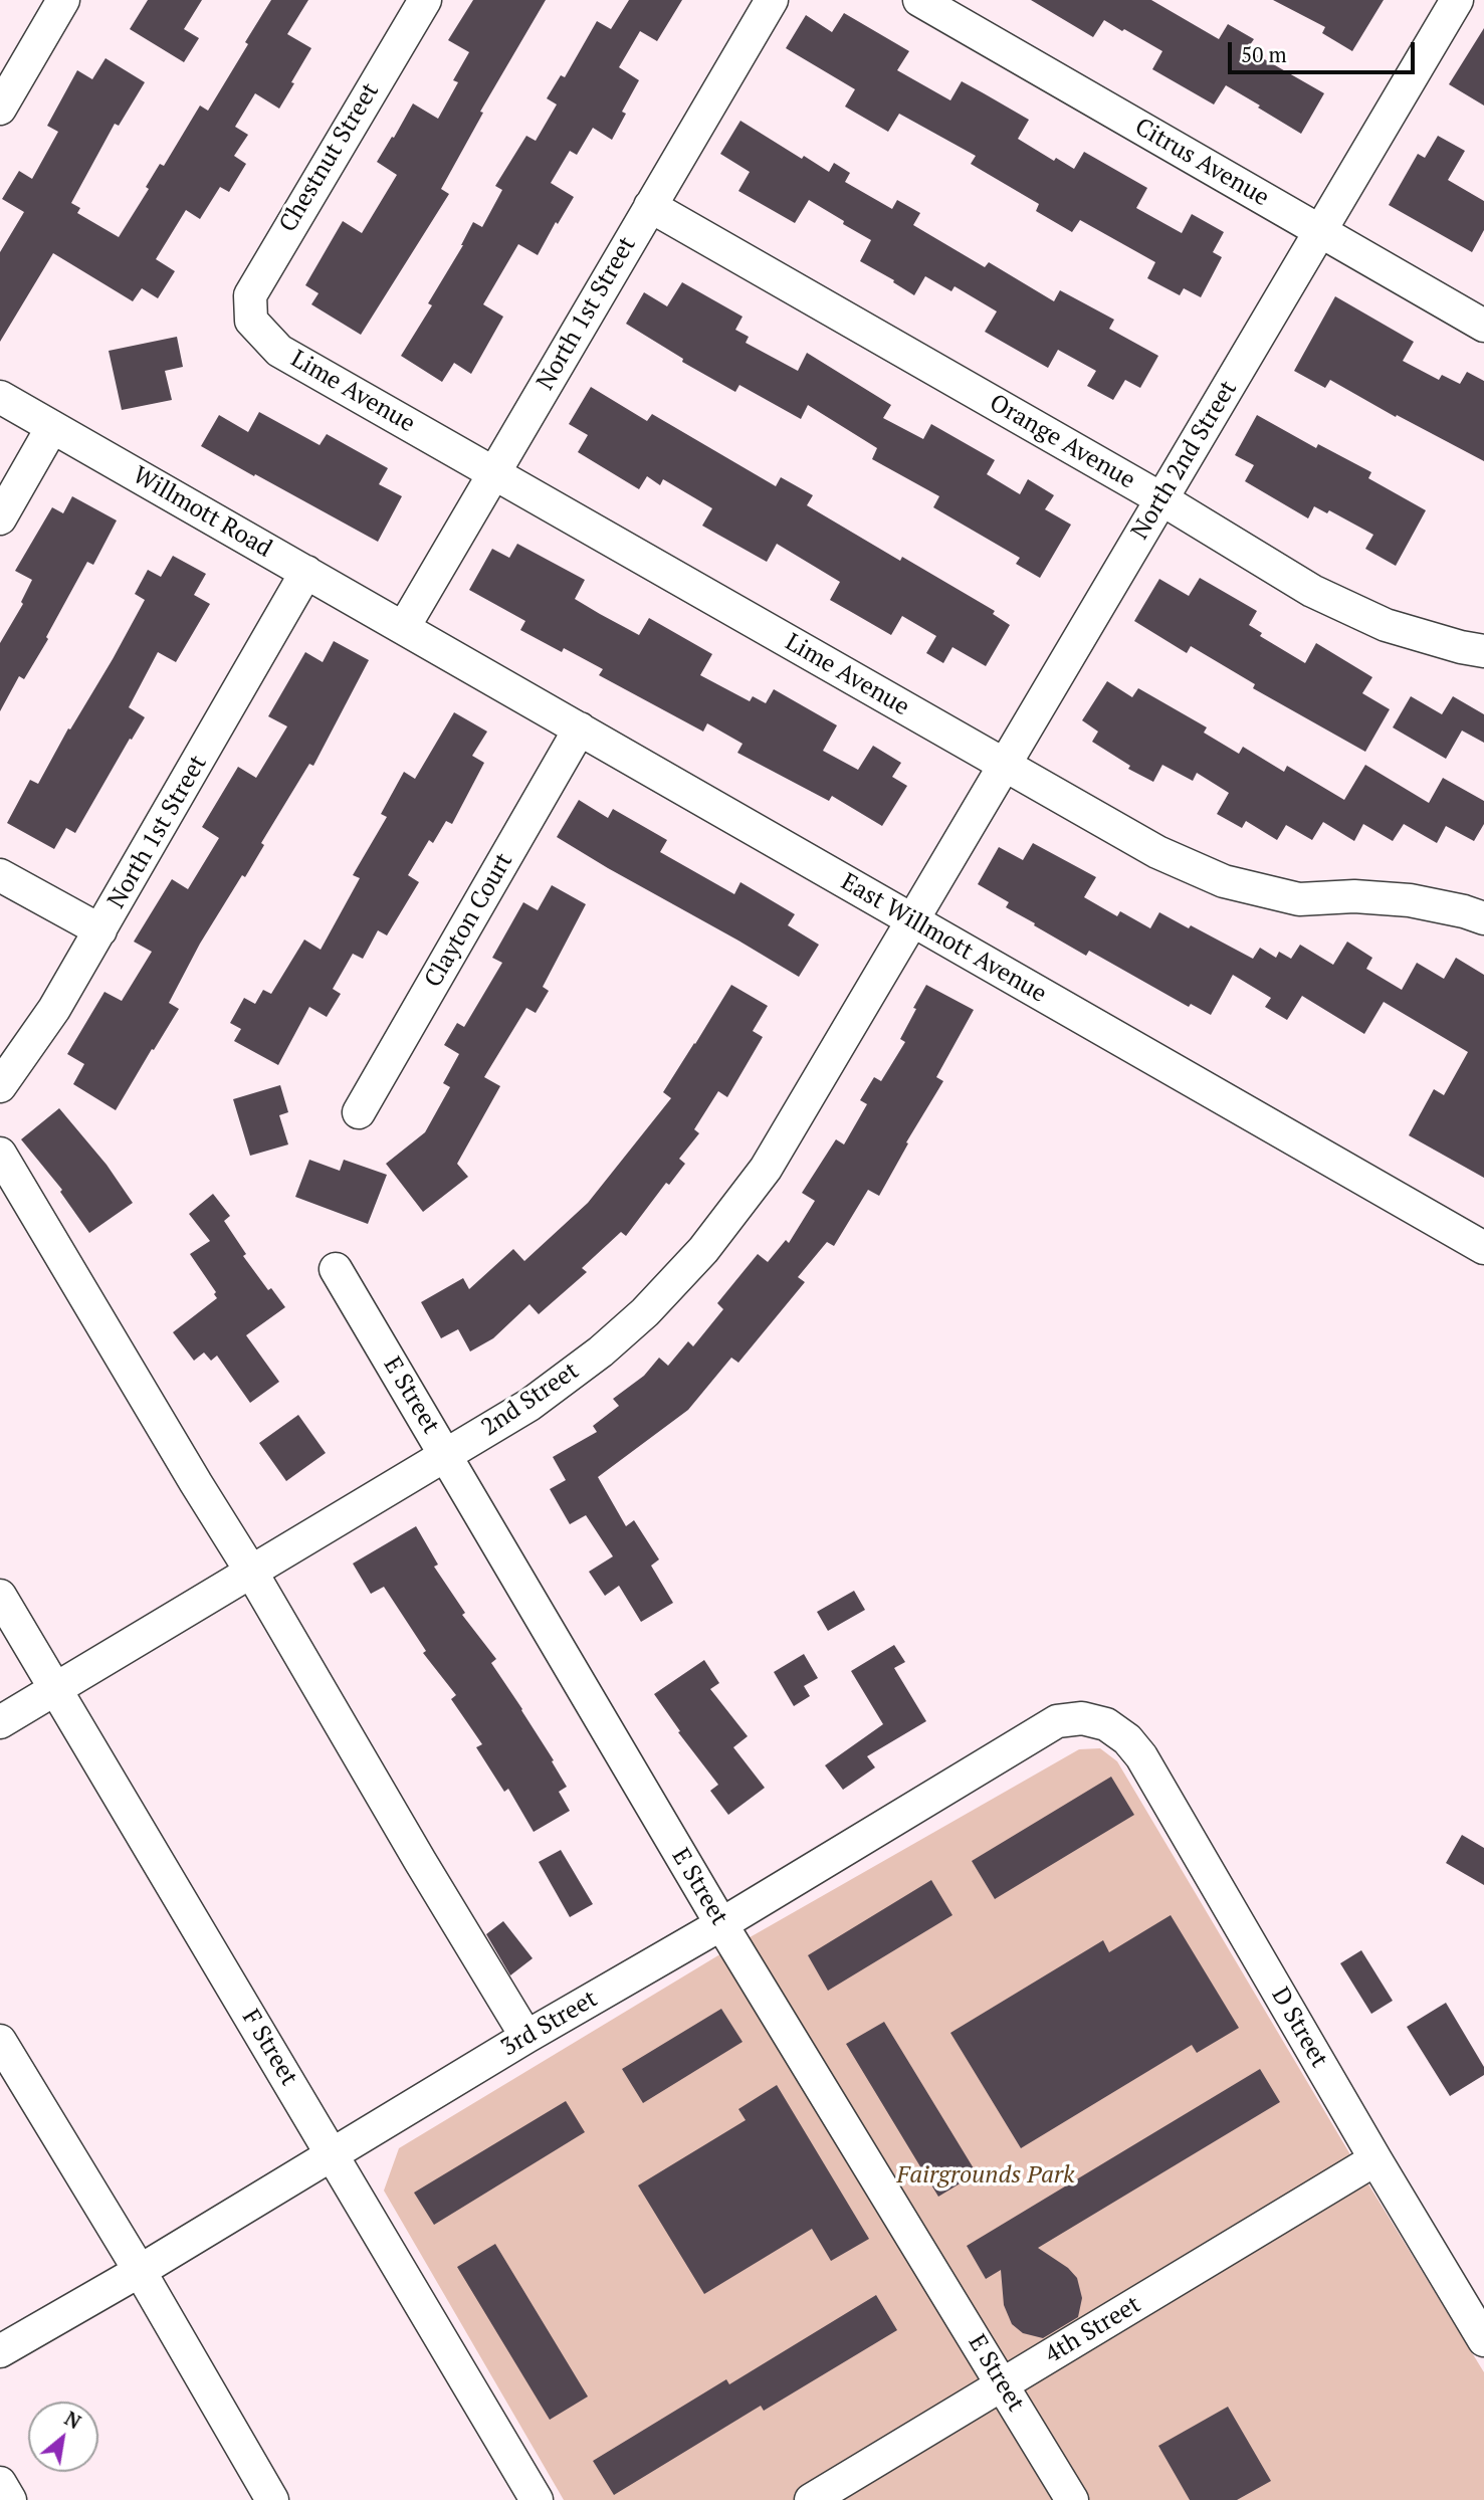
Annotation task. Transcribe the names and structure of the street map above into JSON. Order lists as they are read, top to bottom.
{
  "streets": {
    "street": [
      "Chestnut Street",
      "Citrus Avenue",
      "North 1st Street",
      "Lime Avenue",
      "Orange Avenue",
      "North 2nd Street",
      "Willmott Road",
      "Clayton Court",
      "East Willmott Avenue",
      "E Street",
      "2nd Street",
      "3rd Street",
      "D Street",
      "F Street",
      "4th Street"
    ]
  },
  "crossings": [
    ["Chestnut Street", "Lime Avenue"],
    ["Citrus Avenue", "North 2nd Street"],
    ["North 1st Street", "Lime Avenue"],
    ["North 1st Street", "Orange Avenue"],
    ["North 1st Street", "Willmott Road"],
    ["North 1st Street", "East Willmott Avenue"],
    ["Lime Avenue", "North 2nd Street"],
    ["Orange Avenue", "North 2nd Street"],
    ["North 2nd Street", "East Willmott Avenue"],
    ["North 2nd Street", "2nd Street"],
    ["Willmott Road", "East Willmott Avenue"],
    ["Clayton Court", "East Willmott Avenue"],
    ["East Willmott Avenue", "2nd Street"],
    ["E Street", "2nd Street"],
    ["E Street", "3rd Street"],
    ["E Street", "4th Street"],
    ["2nd Street", "F Street"],
    ["3rd Street", "D Street"],
    ["3rd Street", "F Street"],
    ["D Street", "4th Street"]
  ],
  "parks": ["Fairgrounds Park"],
  "scale_bar": "50 m",
  "north": "top right"
}
